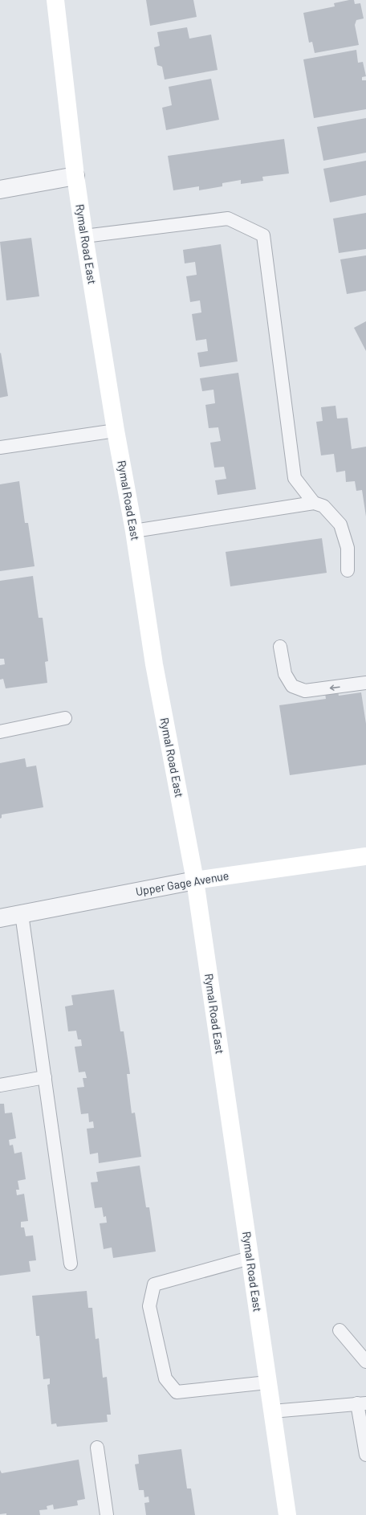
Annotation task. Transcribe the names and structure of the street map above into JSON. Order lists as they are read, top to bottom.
{
  "streets": {
    "main road": ["Rymal Road East", "Upper Gage Avenue"]
  },
  "crossings": [
    ["Rymal Road East", "Upper Gage Avenue"]
  ]
}
